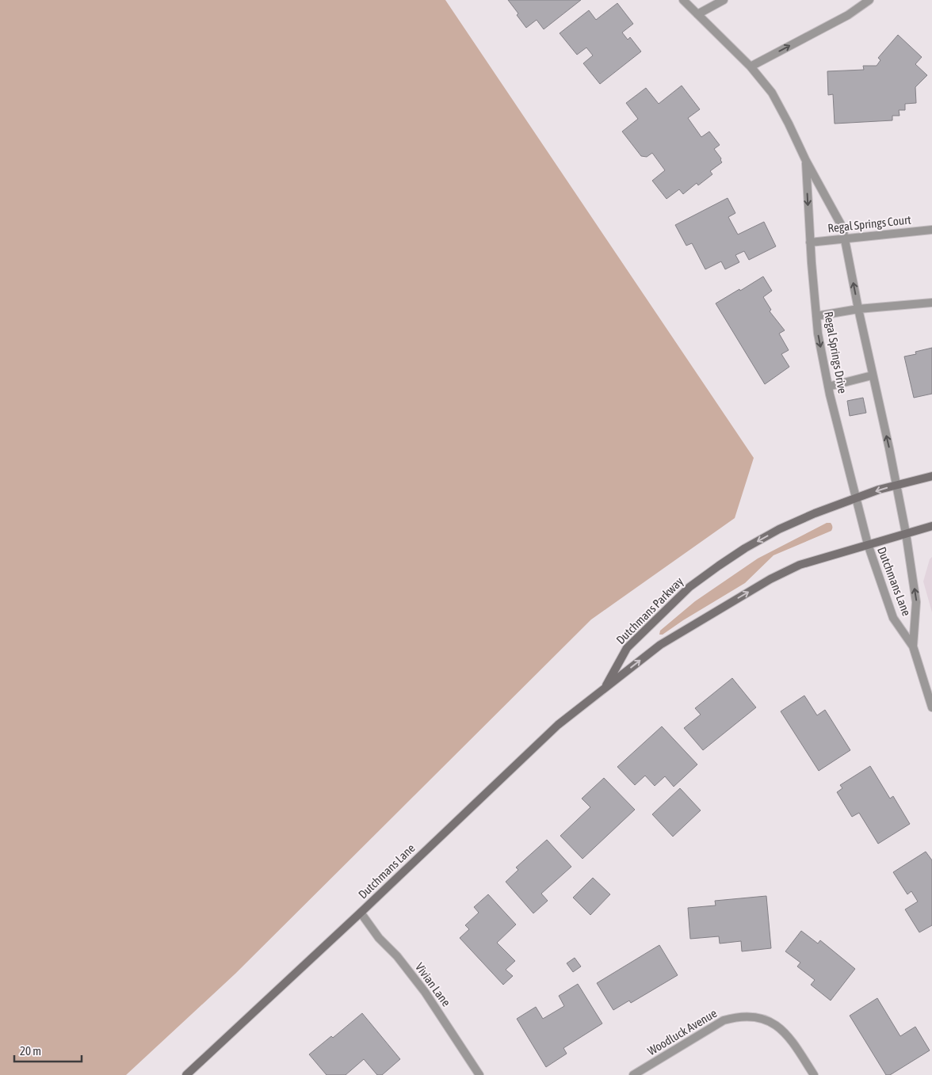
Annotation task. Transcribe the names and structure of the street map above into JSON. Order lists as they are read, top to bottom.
{
  "streets": {
    "main road": ["Dutchmans Lane", "Dutchmans Parkway"],
    "street": [
      "Regal Springs Court",
      "Regal Springs Drive",
      "Vivian Lane",
      "Woodluck Avenue"
    ]
  },
  "crossings": [
    ["Regal Springs Court", "Regal Springs Drive"],
    ["Regal Springs Drive", "Dutchmans Lane"],
    ["Regal Springs Drive", "Dutchmans Parkway"],
    ["Dutchmans Lane", "Dutchmans Parkway"],
    ["Dutchmans Lane", "Vivian Lane"]
  ],
  "scale_bar": "20 m"
}
